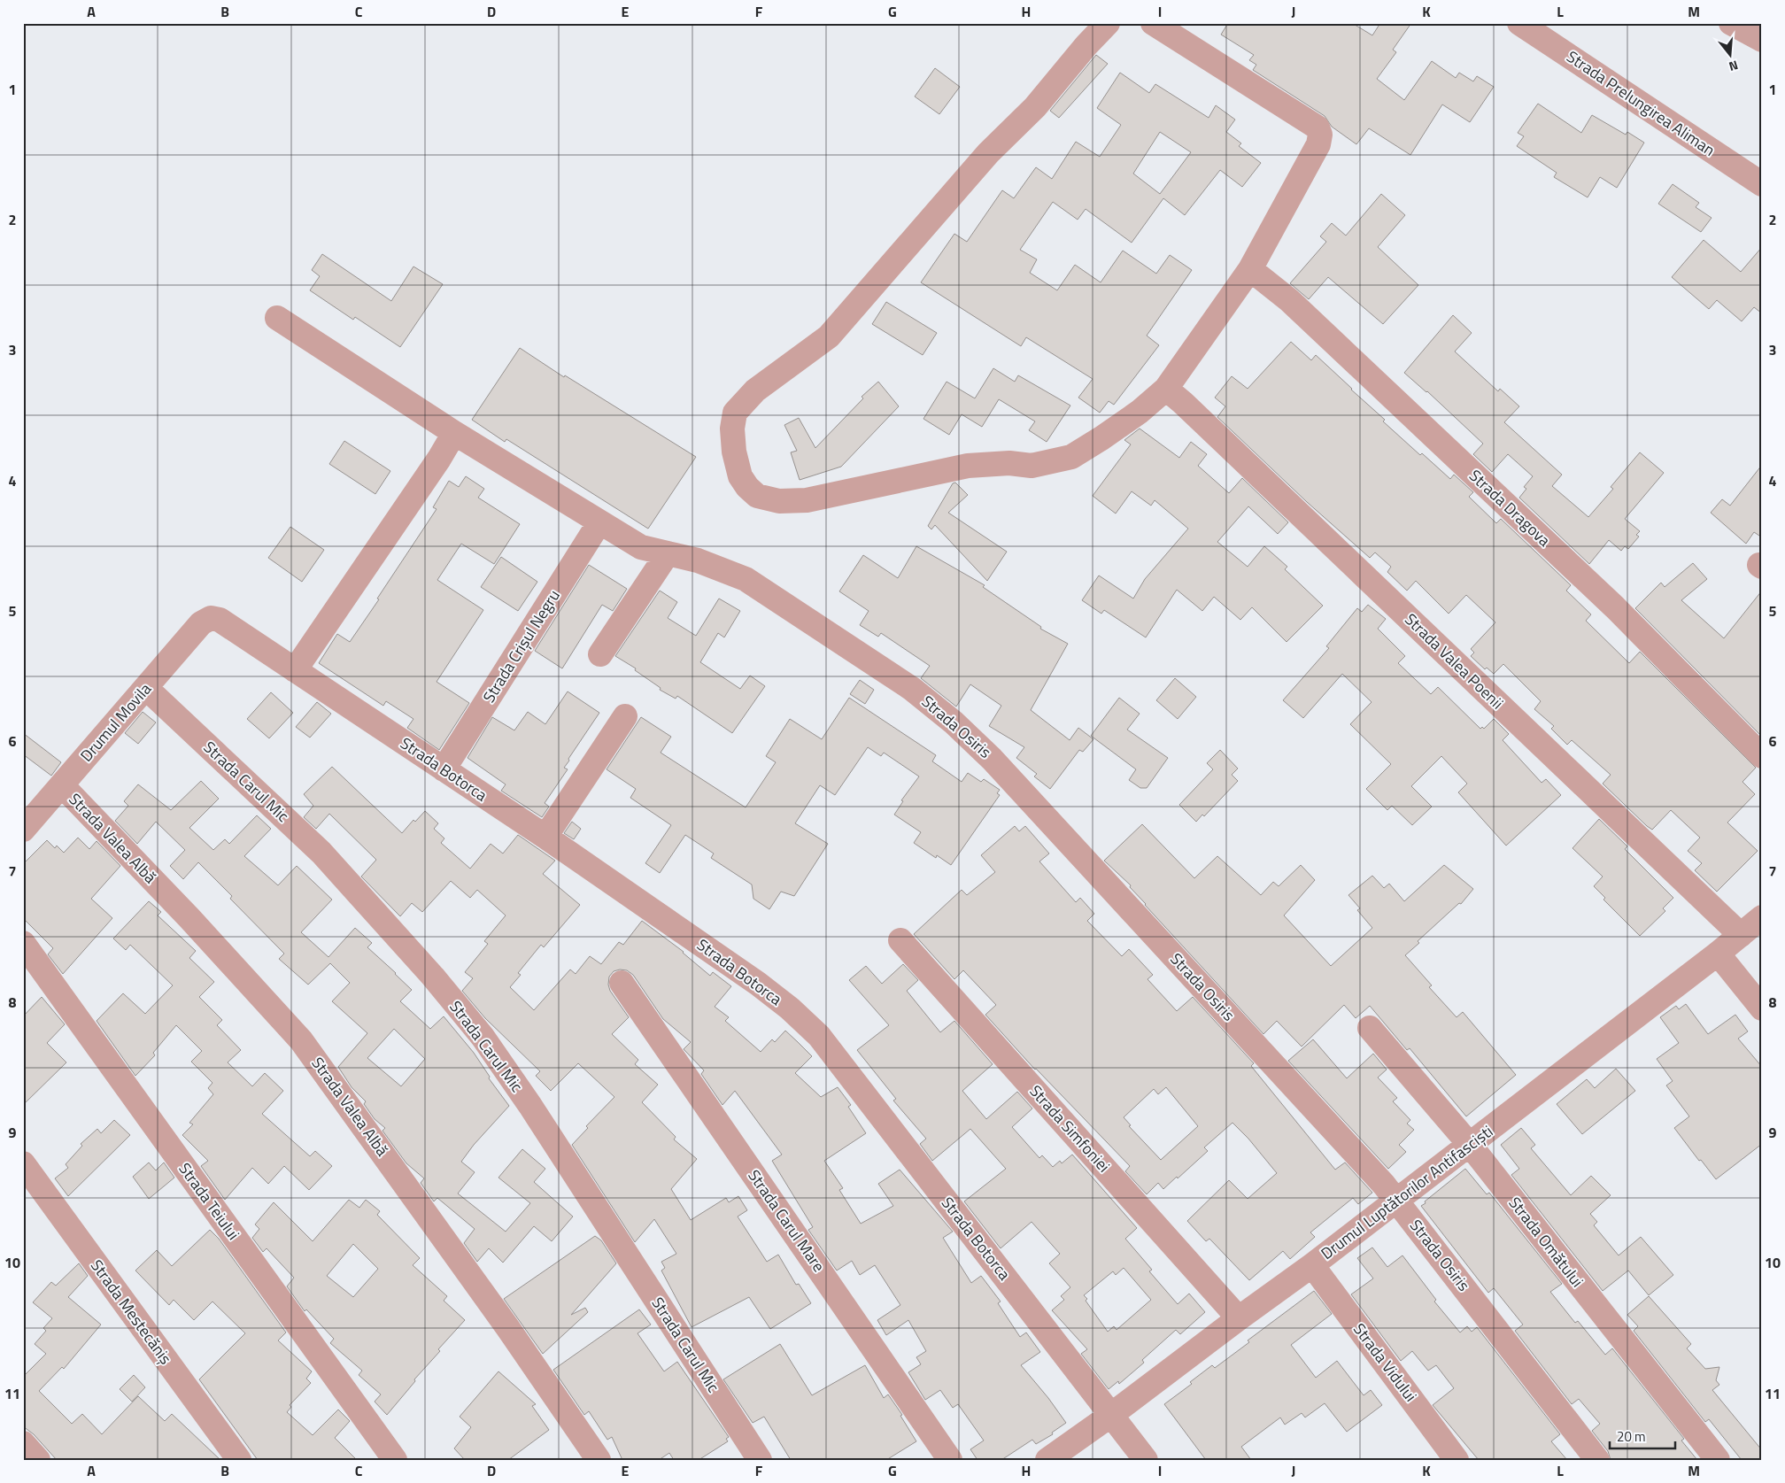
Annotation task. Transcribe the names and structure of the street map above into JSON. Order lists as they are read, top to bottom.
{
  "streets": {
    "street": [
      "Strada Prelungirea Aliman",
      "Strada Dragova",
      "Strada Crișul Negru",
      "Strada Valea Poenii",
      "Drumul Movila",
      "Strada Osiris",
      "Strada Botorca",
      "Strada Carul Mic",
      "Strada Valea Albă",
      "Strada Simfoniei",
      "Drumul Luptătorilor Antifasciști",
      "Strada Teiului",
      "Strada Carul Mare",
      "Strada Omătului",
      "Strada Mestecăniș",
      "Strada Vidului"
    ]
  },
  "crossings": [
    ["Strada Crișul Negru", "Strada Botorca"],
    ["Strada Valea Poenii", "Drumul Luptătorilor Antifasciști"],
    ["Drumul Movila", "Strada Botorca"],
    ["Drumul Movila", "Strada Carul Mic"],
    ["Drumul Movila", "Strada Valea Albă"],
    ["Strada Osiris", "Drumul Luptătorilor Antifasciști"],
    ["Strada Botorca", "Drumul Luptătorilor Antifasciști"],
    ["Strada Simfoniei", "Drumul Luptătorilor Antifasciști"],
    ["Drumul Luptătorilor Antifasciști", "Strada Omătului"],
    ["Drumul Luptătorilor Antifasciști", "Strada Vidului"]
  ],
  "scale_bar": "20 m",
  "north": "bottom",
  "grid": {
    "columns": [
      "A",
      "B",
      "C",
      "D",
      "E",
      "F",
      "G",
      "H",
      "I",
      "J",
      "K",
      "L",
      "M"
    ],
    "rows": [
      "1",
      "2",
      "3",
      "4",
      "5",
      "6",
      "7",
      "8",
      "9",
      "10",
      "11"
    ]
  }
}
